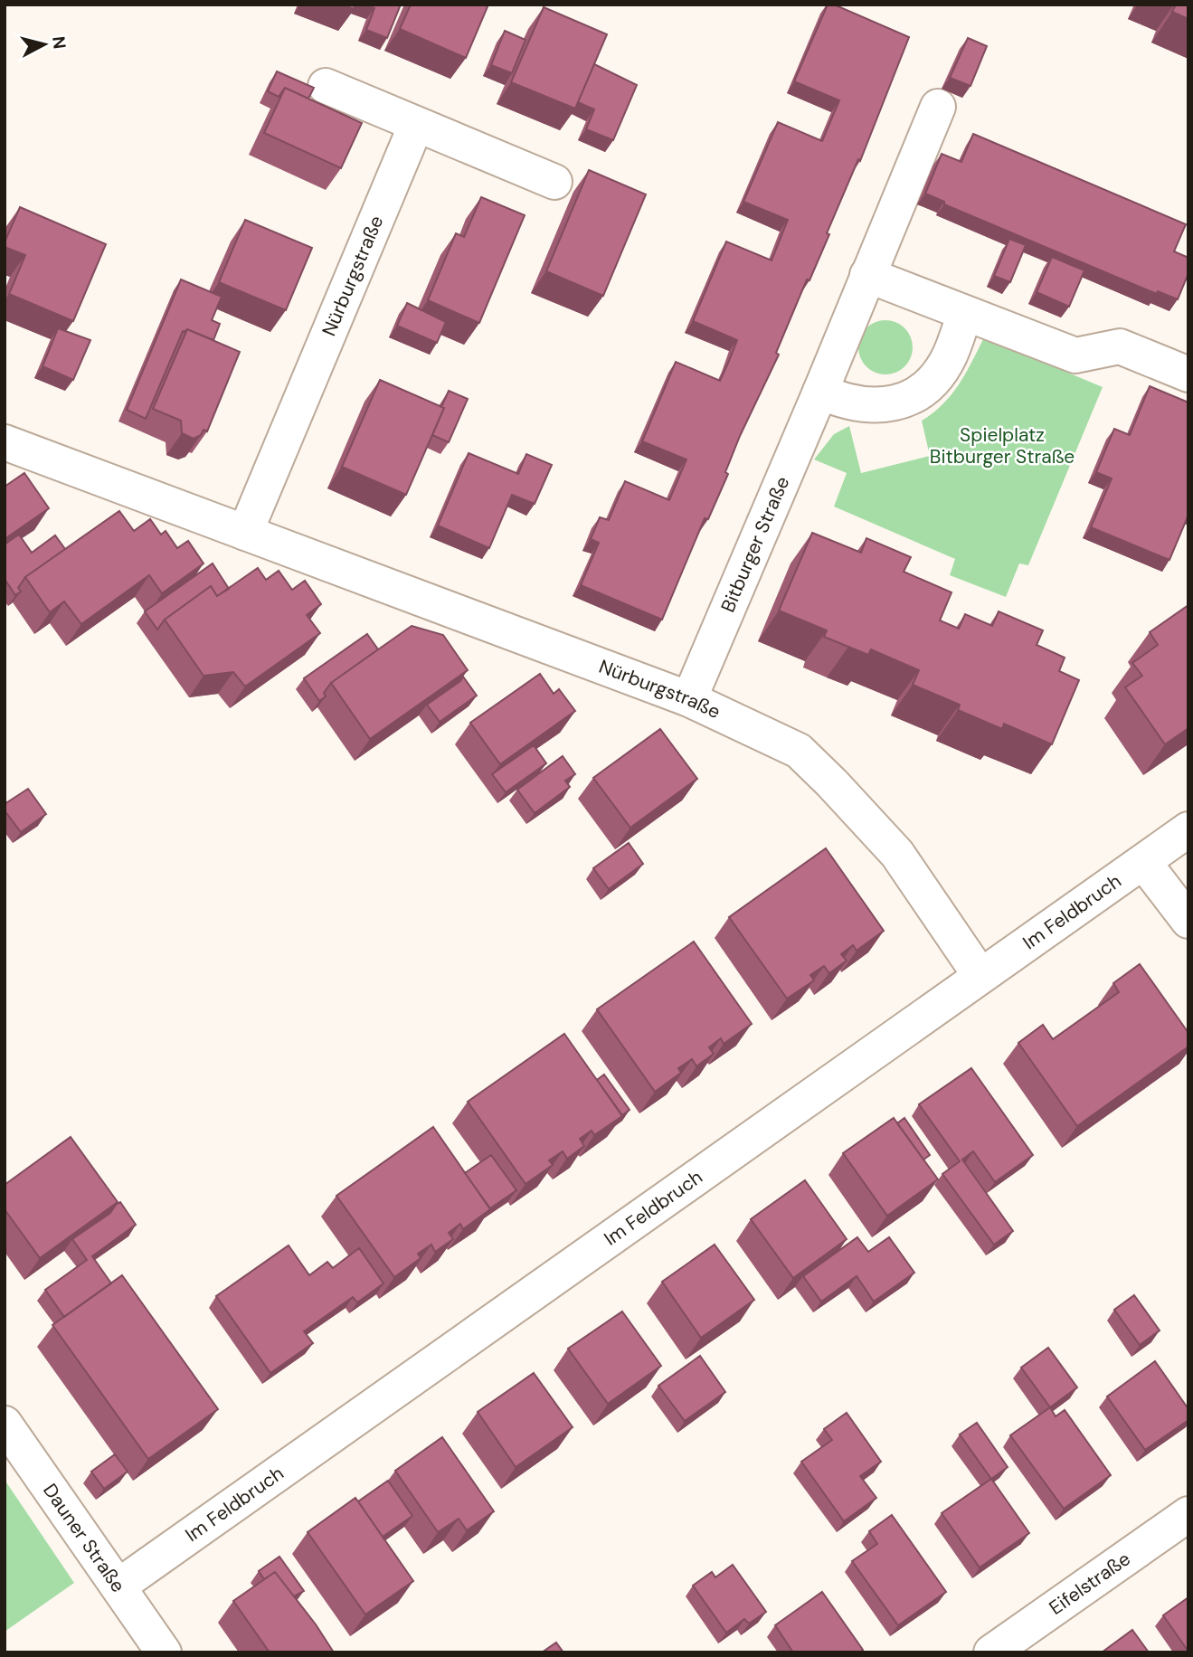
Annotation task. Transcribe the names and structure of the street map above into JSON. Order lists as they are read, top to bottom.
{
  "streets": {
    "street": [
      "Nürburgstraße",
      "Bitburger Straße",
      "Im Feldbruch",
      "Dauner Straße",
      "Eifelstraße"
    ]
  },
  "crossings": [
    ["Nürburgstraße", "Bitburger Straße"],
    ["Nürburgstraße", "Im Feldbruch"],
    ["Im Feldbruch", "Dauner Straße"]
  ],
  "parks": ["Spielplatz Bitburger Straße"],
  "north": "right"
}
